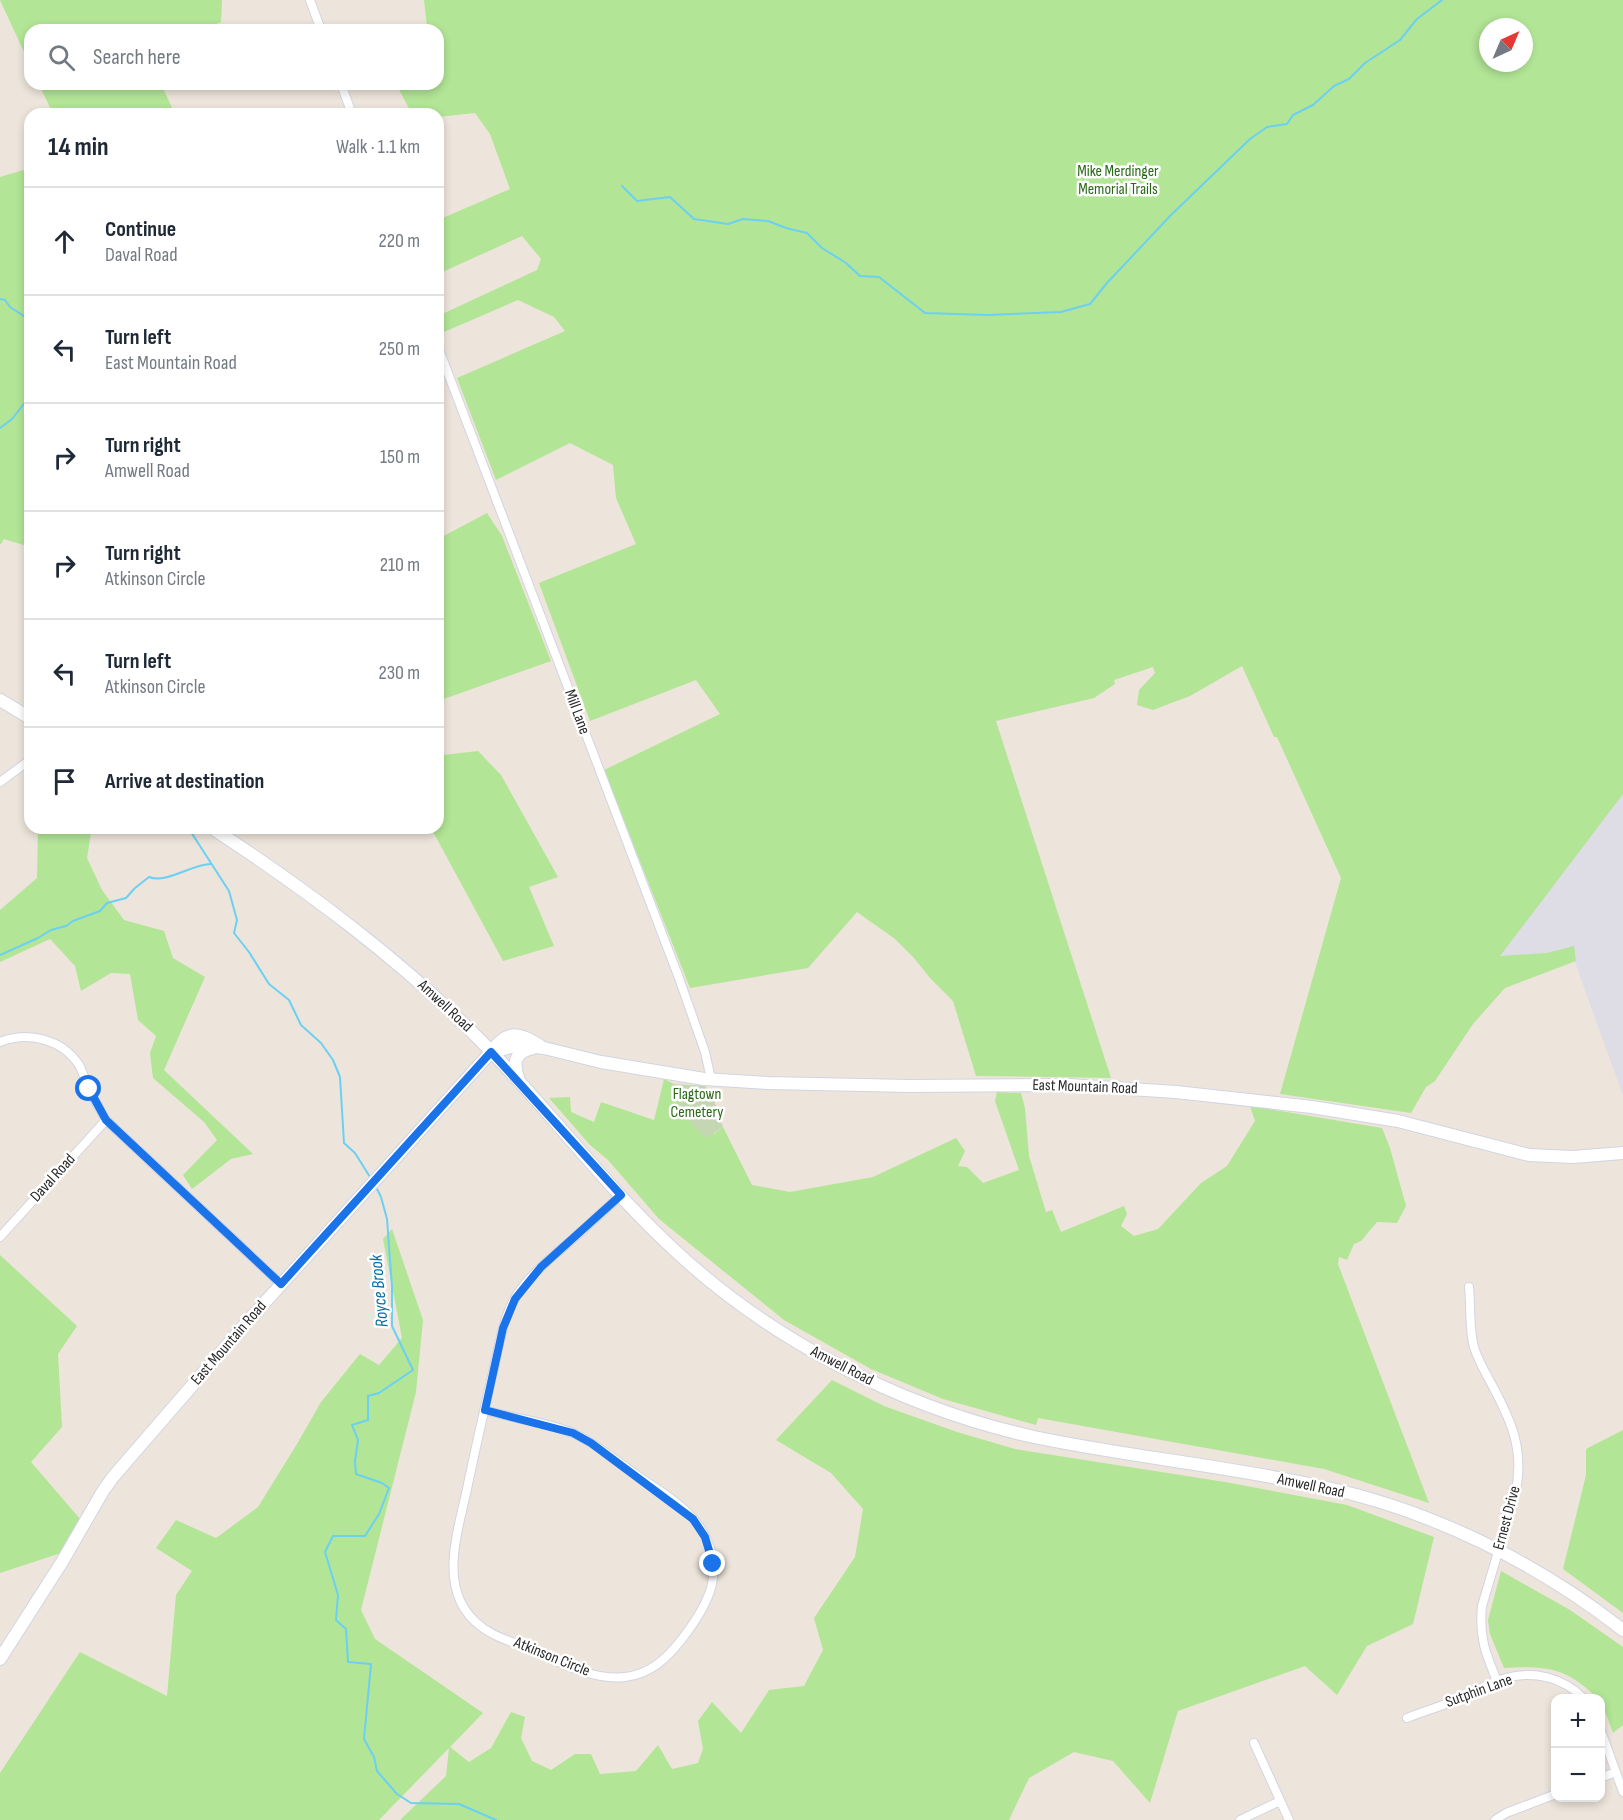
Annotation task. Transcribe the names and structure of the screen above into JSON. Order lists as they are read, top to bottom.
{
  "streets": {
    "street": [
      "Mill Lane",
      "Amwell Road",
      "East Mountain Road",
      "Daval Road",
      "Ernest Drive",
      "Atkinson Circle",
      "Sutphin Lane"
    ]
  },
  "crossings": [
    ["Mill Lane", "East Mountain Road"],
    ["Amwell Road", "East Mountain Road"],
    ["Amwell Road", "Ernest Drive"],
    ["Amwell Road", "Atkinson Circle"],
    ["Ernest Drive", "Sutphin Lane"]
  ],
  "water": ["Royce Brook"],
  "parks": ["Mike Merdinger Memorial Trails", "Flagtown Cemetery"],
  "north": "top right",
  "page": {
    "search": "Search here",
    "heading": ["14 min", "Walk · 1.1 km"],
    "list": [
      ["Continue", "Daval Road", "220 m"],
      ["Turn left", "East Mountain Road", "250 m"],
      ["Turn right", "Amwell Road", "150 m"],
      ["Turn right", "Atkinson Circle", "210 m"],
      ["Turn left", "Atkinson Circle", "230 m"],
      "Arrive at destination"
    ],
    "map_buttons": ["+", "−"]
  }
}
